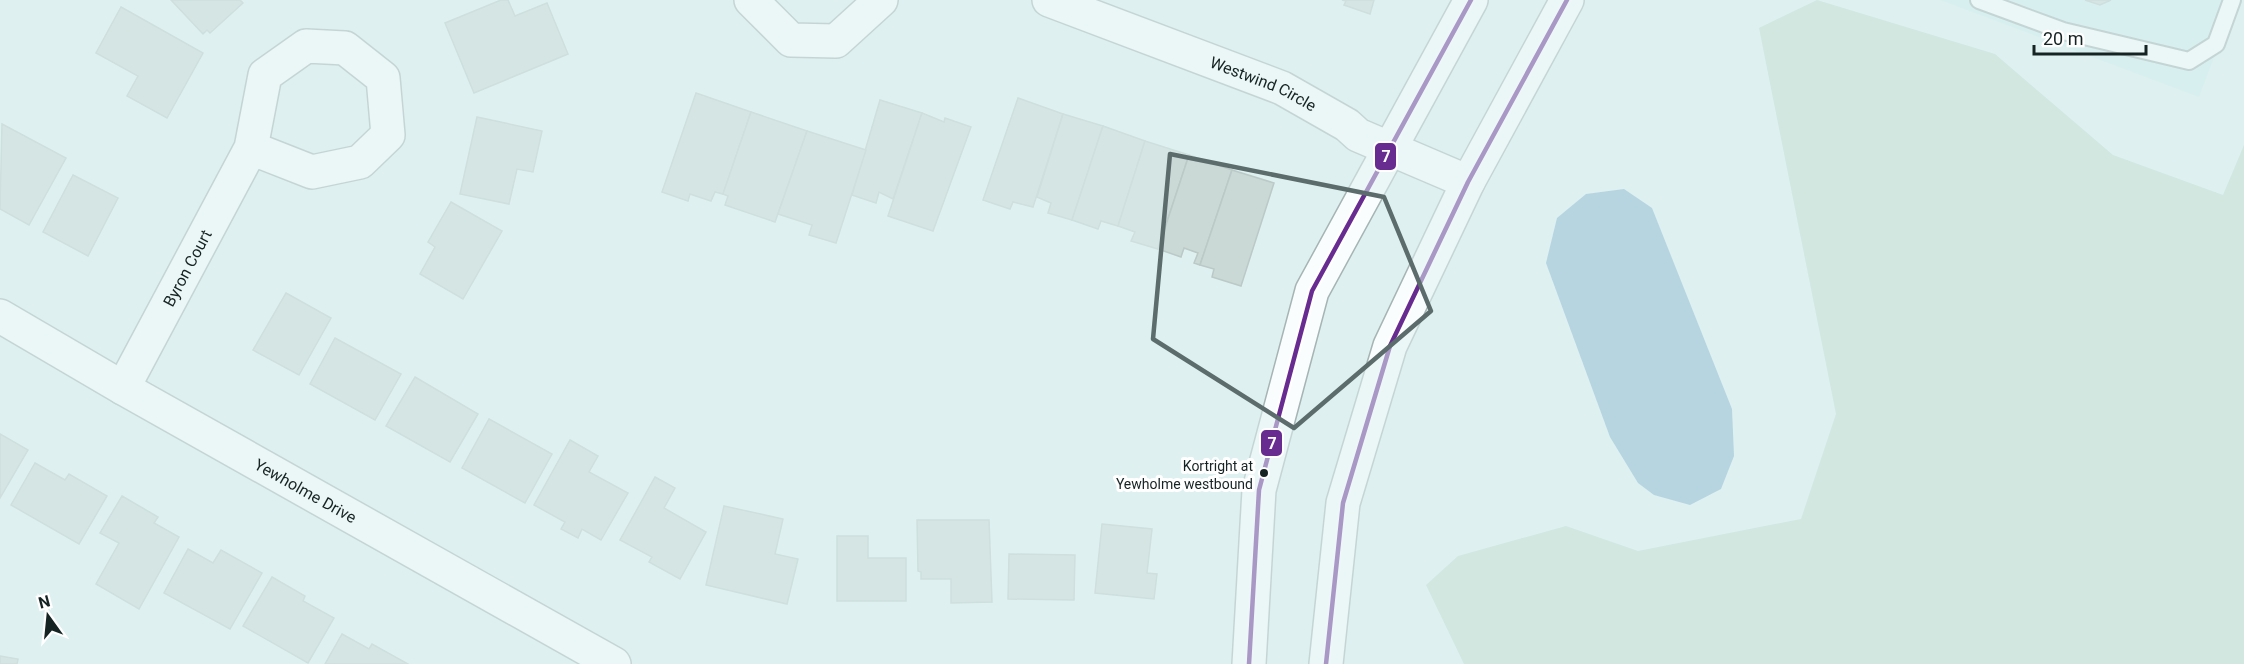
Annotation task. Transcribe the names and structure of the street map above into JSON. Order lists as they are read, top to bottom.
{
  "streets": {
    "street": ["Westwind Circle", "Byron Court", "Yewholme Drive"]
  },
  "crossings": [
    ["Byron Court", "Yewholme Drive"]
  ],
  "places": ["Kortright at Yewholme westbound"],
  "lines": ["transit line 7"],
  "scale_bar": "20 m",
  "north": "top"
}
